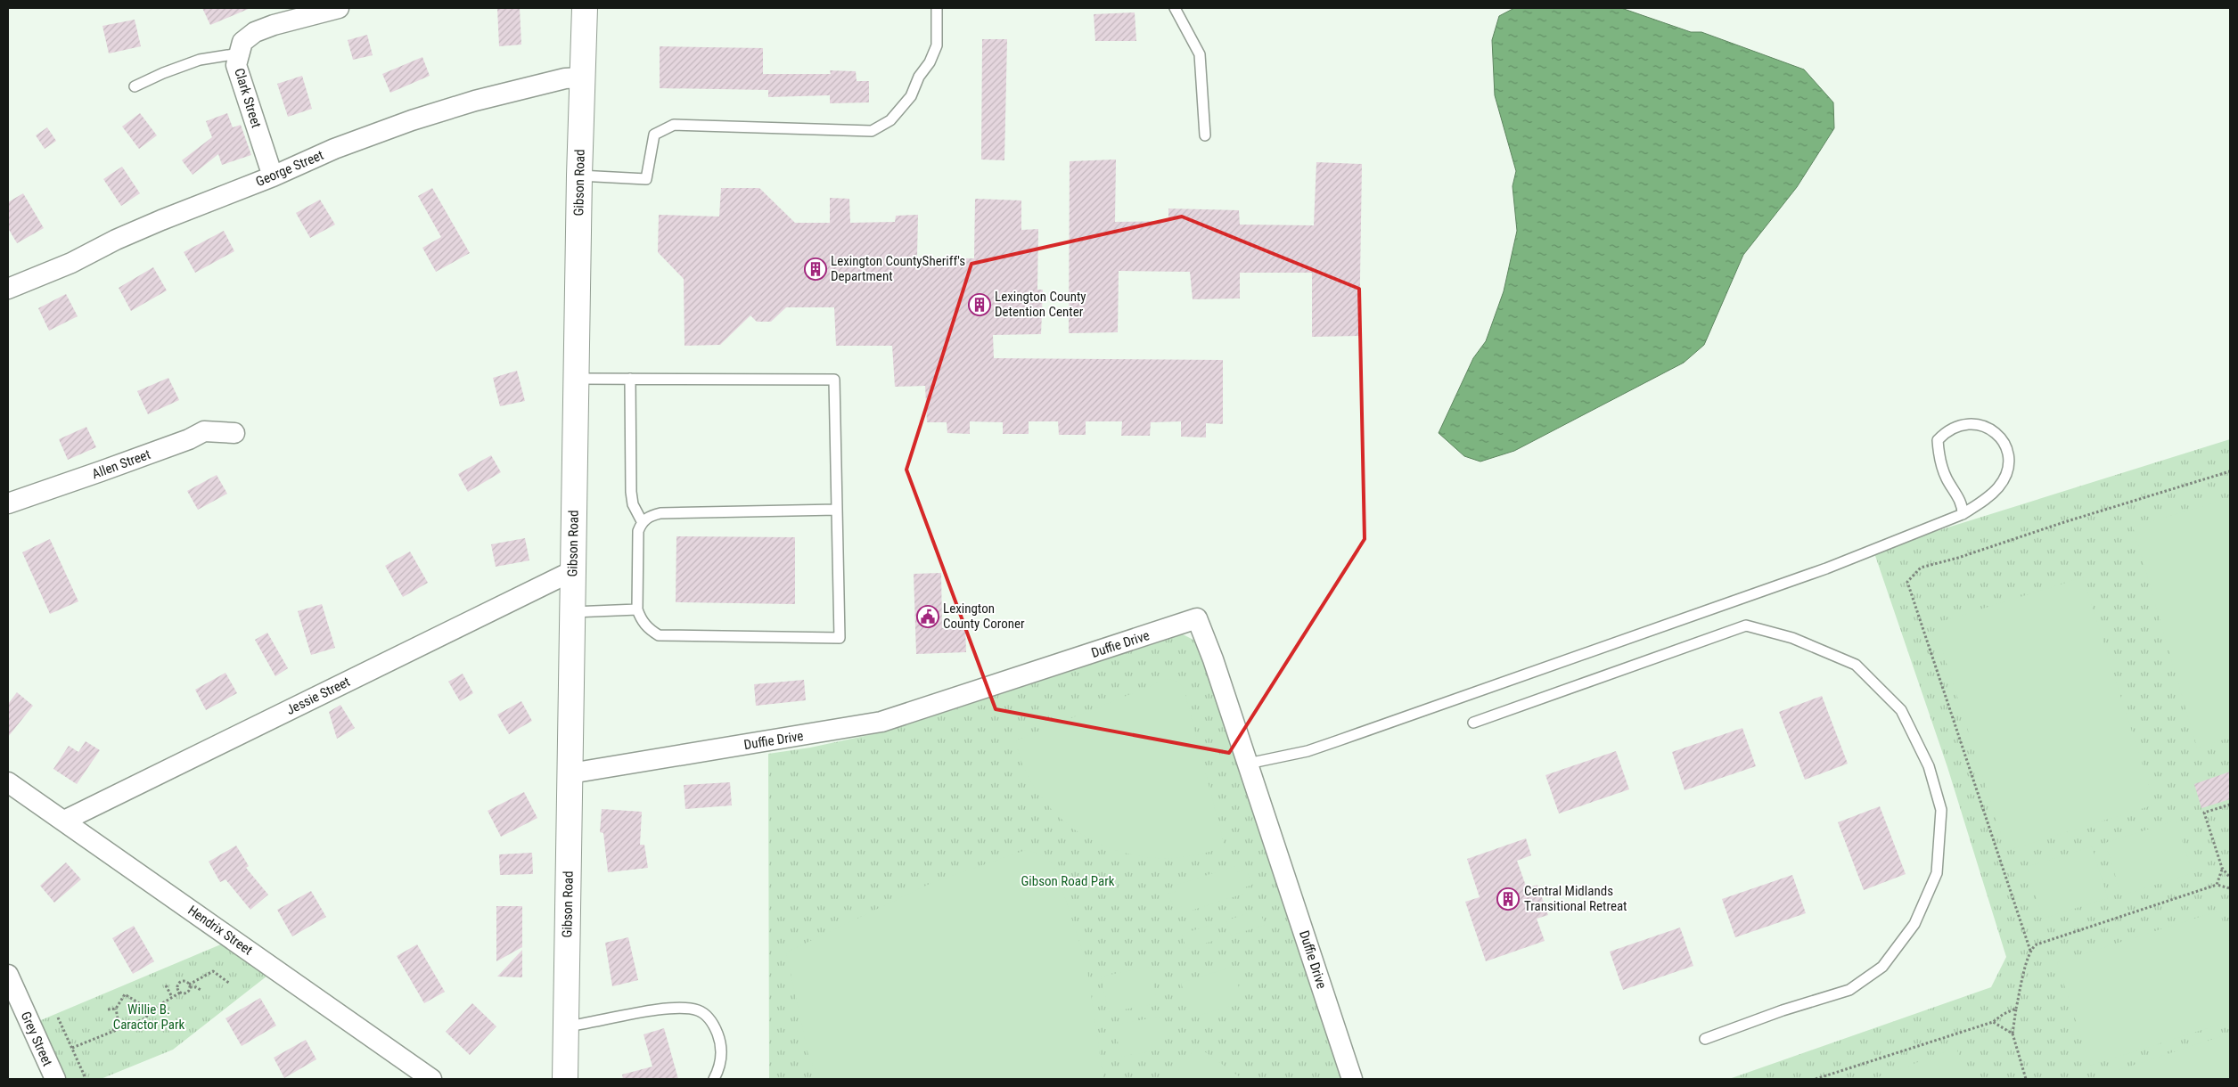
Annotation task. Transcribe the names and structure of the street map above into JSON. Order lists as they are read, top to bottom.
{
  "streets": {
    "street": [
      "Clark Street",
      "George Street",
      "Gibson Road",
      "Allen Street",
      "Duffie Drive",
      "Jessie Street",
      "Hendrix Street",
      "Grey Street"
    ]
  },
  "crossings": [
    ["Clark Street", "George Street"],
    ["George Street", "Gibson Road"],
    ["Gibson Road", "Duffie Drive"],
    ["Gibson Road", "Jessie Street"],
    ["Jessie Street", "Hendrix Street"]
  ],
  "parks": ["Gibson Road Park", "Willie B. Caractor Park"],
  "places": {
    "building": ["Lexington CountySheriff's Department", "Lexington County Detention Center", "Central Midlands Transitional Retreat"],
    "public building": ["Lexington County Coroner"]
  }
}
